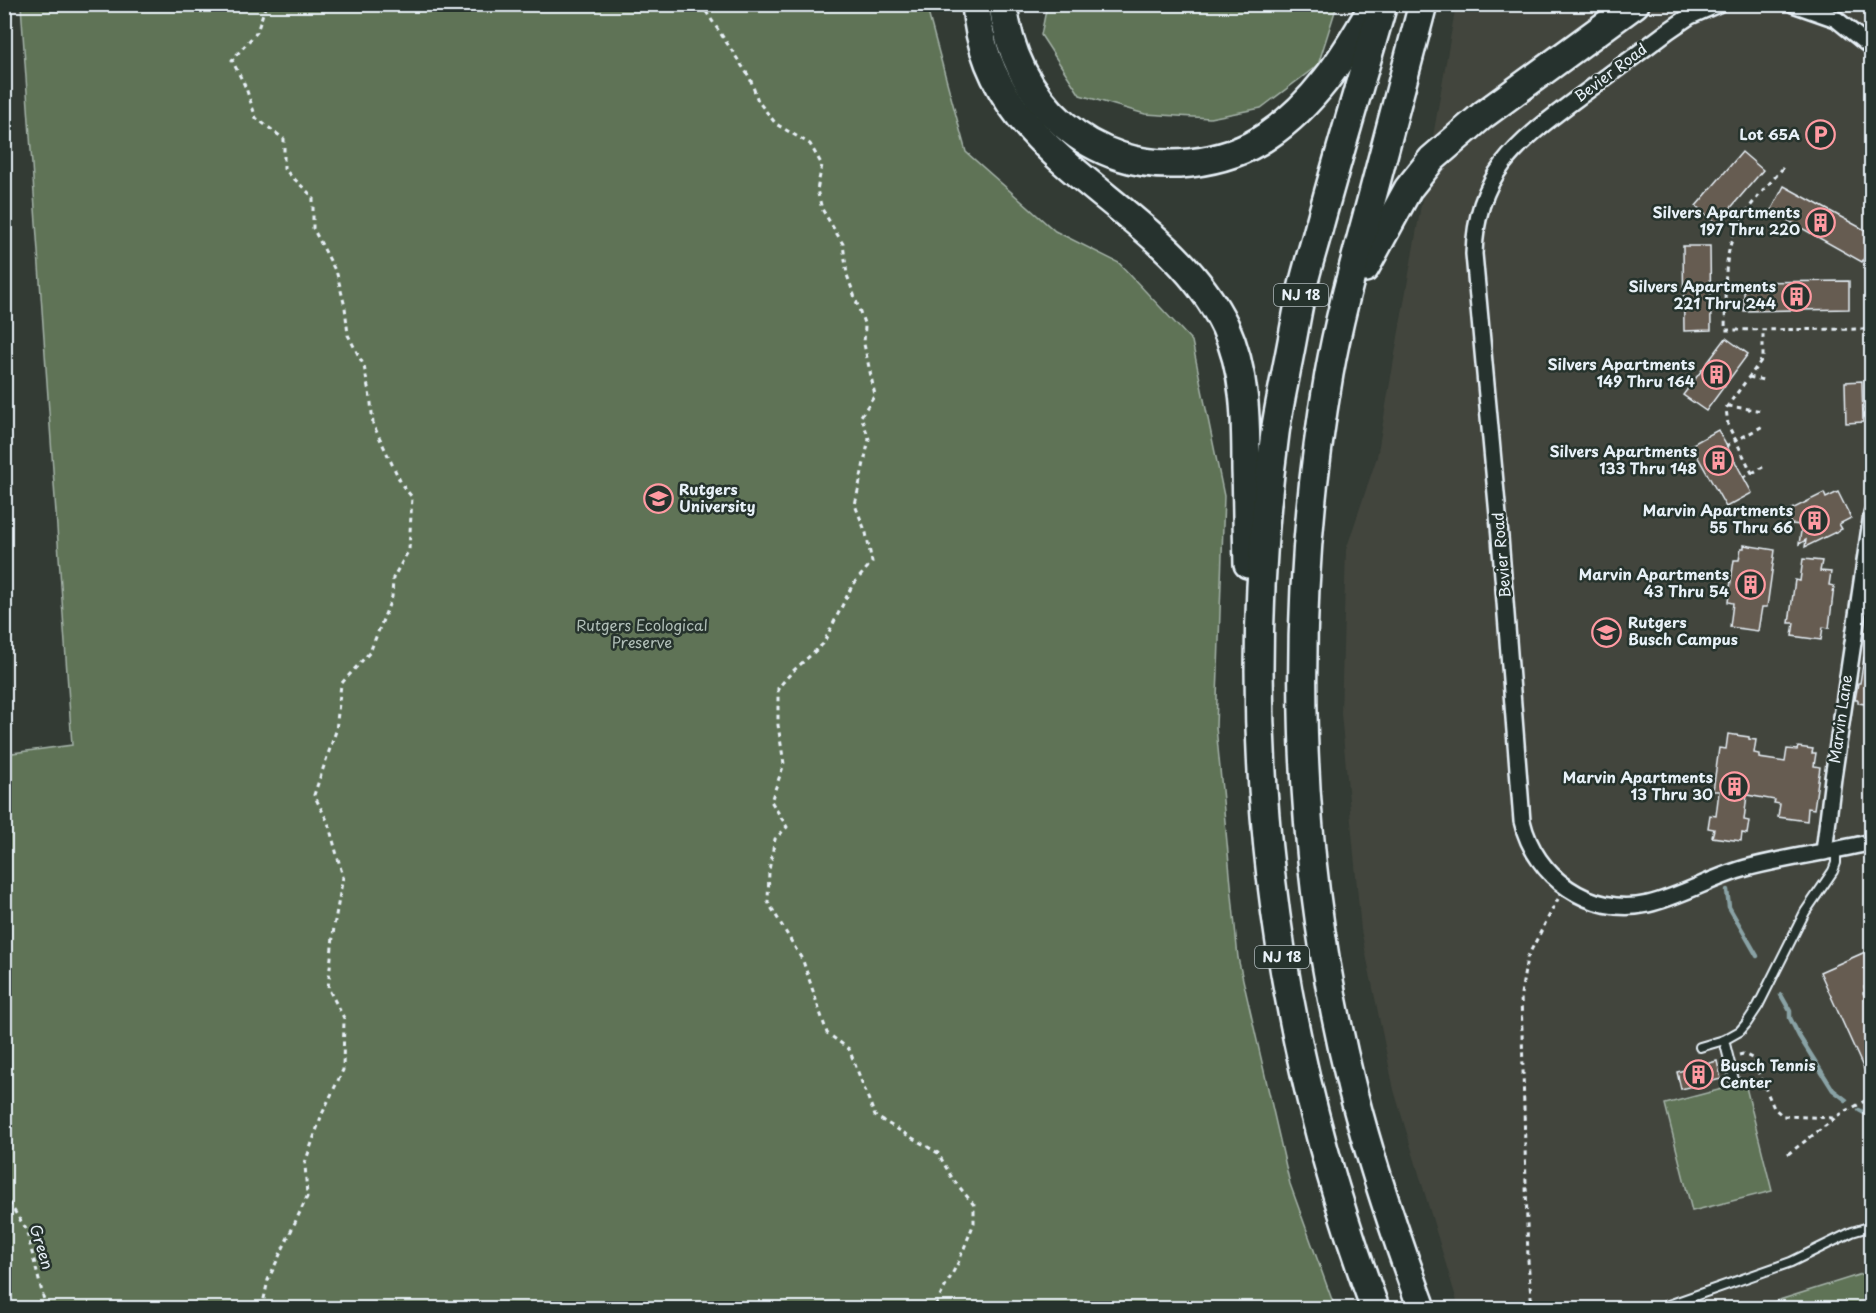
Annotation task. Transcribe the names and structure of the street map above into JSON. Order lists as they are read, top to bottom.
{
  "streets": {
    "highway": ["NJ 18"],
    "street": ["Bevier Road", "Marvin Lane"],
    "path": ["Green"]
  },
  "crossings": [
    ["Bevier Road", "Marvin Lane"]
  ],
  "parks": ["Rutgers Ecological Preserve"],
  "places": {
    "parking": ["Lot 65A"],
    "building": [
      "Silvers Apartments 197 Thru 220",
      "Silvers Apartments 221 Thru 244",
      "Silvers Apartments 149 Thru 164",
      "Silvers Apartments 133 Thru 148",
      "Marvin Apartments 55 Thru 66",
      "Marvin Apartments 43 Thru 54",
      "Marvin Apartments 13 Thru 30",
      "Busch Tennis Center"
    ],
    "school or university": ["Rutgers University", "Rutgers Busch Campus"]
  }
}
